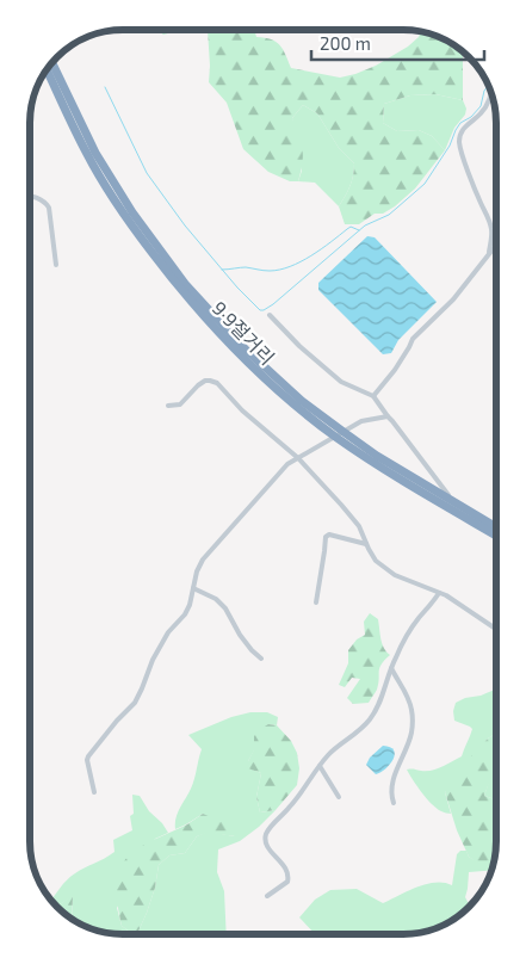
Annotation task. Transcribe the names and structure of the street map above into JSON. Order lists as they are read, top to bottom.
{
  "streets": {
    "highway": ["9·9절거리"]
  },
  "scale_bar": "200 m"
}
